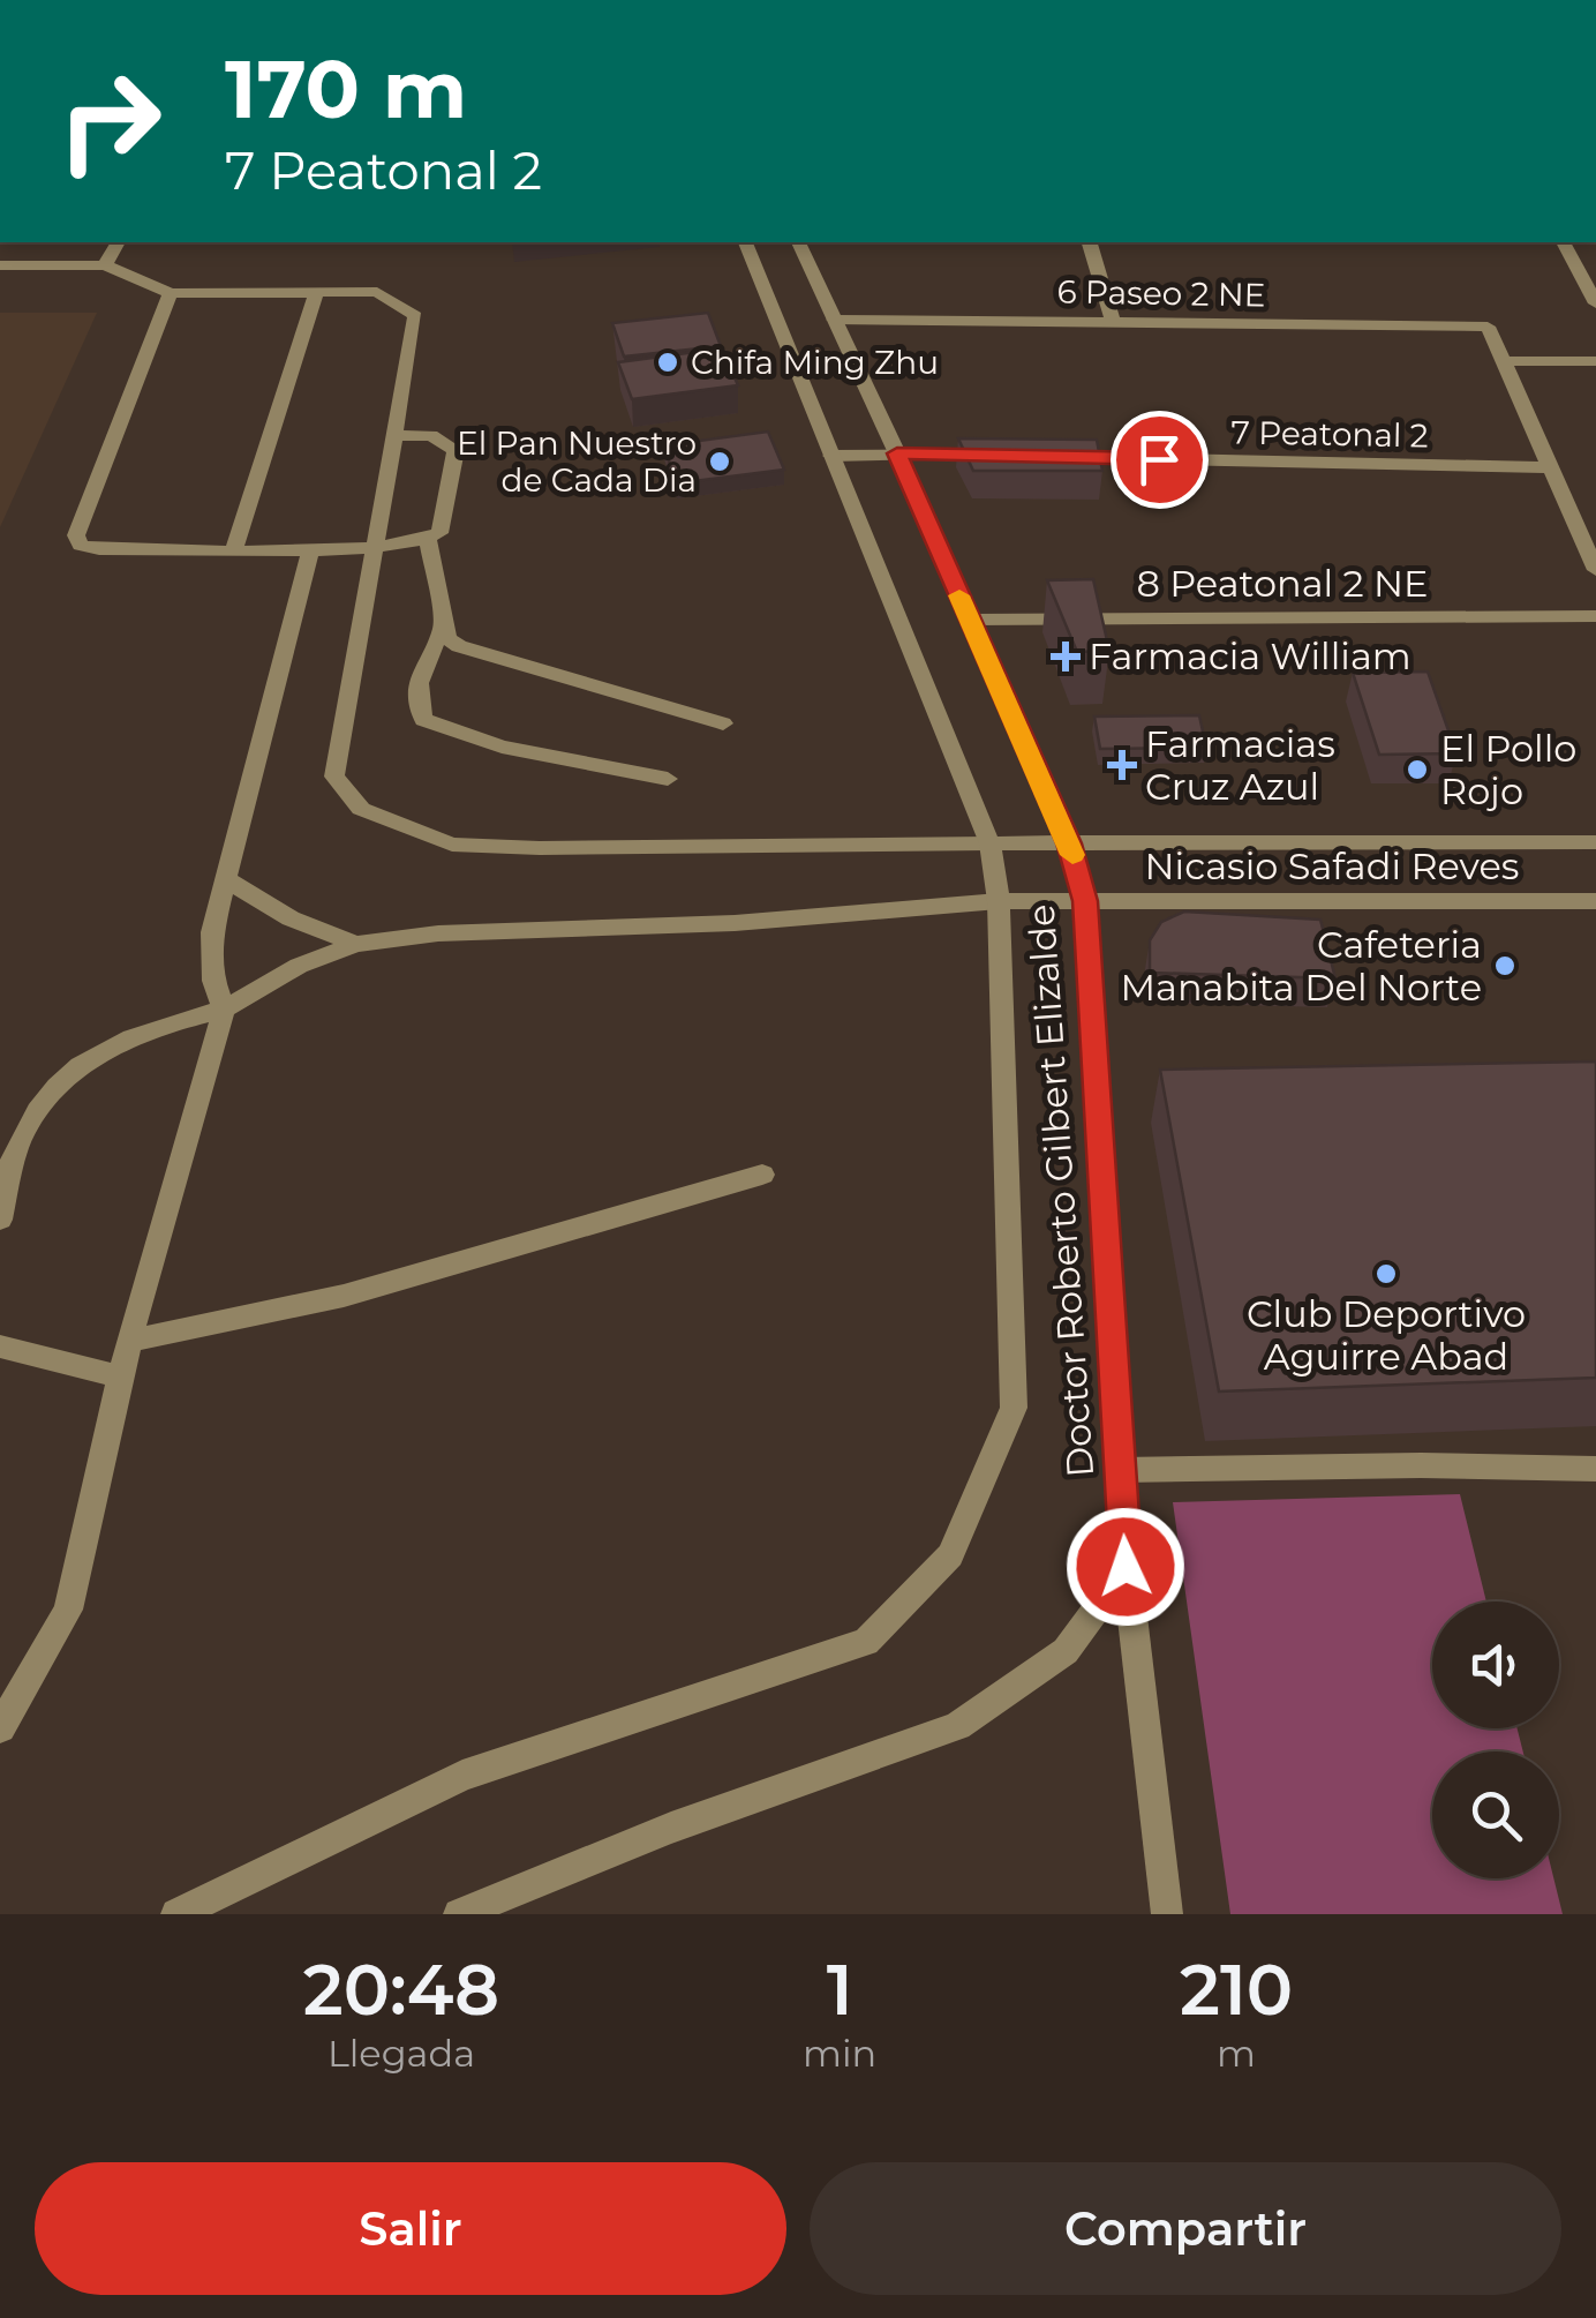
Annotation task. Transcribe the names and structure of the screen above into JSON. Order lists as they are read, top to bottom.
{
  "streets": {
    "street": [
      "6 Paseo 2 NE",
      "7 Peatonal 2",
      "8 Peatonal 2 NE",
      "Nicasio Safadi Reves",
      "Doctor Roberto Gilbert Elizalde"
    ]
  },
  "crossings": [
    ["6 Paseo 2 NE", "Doctor Roberto Gilbert Elizalde"],
    ["8 Peatonal 2 NE", "Doctor Roberto Gilbert Elizalde"],
    ["Nicasio Safadi Reves", "Doctor Roberto Gilbert Elizalde"]
  ],
  "places": {
    "other": [
      "Chifa Ming Zhu",
      "El Pan Nuestro de Cada Dia",
      "El Pollo Rojo",
      "Cafeteria Manabita Del Norte",
      "Club Deportivo Aguirre Abad"
    ],
    "health": ["Farmacia William", "Farmacias Cruz Azul"]
  },
  "page": {
    "turn": ["170 m", "7 Peatonal 2"],
    "eta": [
      "20:48",
      "Llegada",
      "1",
      "min",
      "210",
      "m"
    ],
    "buttons": ["Salir", "Compartir"]
  }
}
